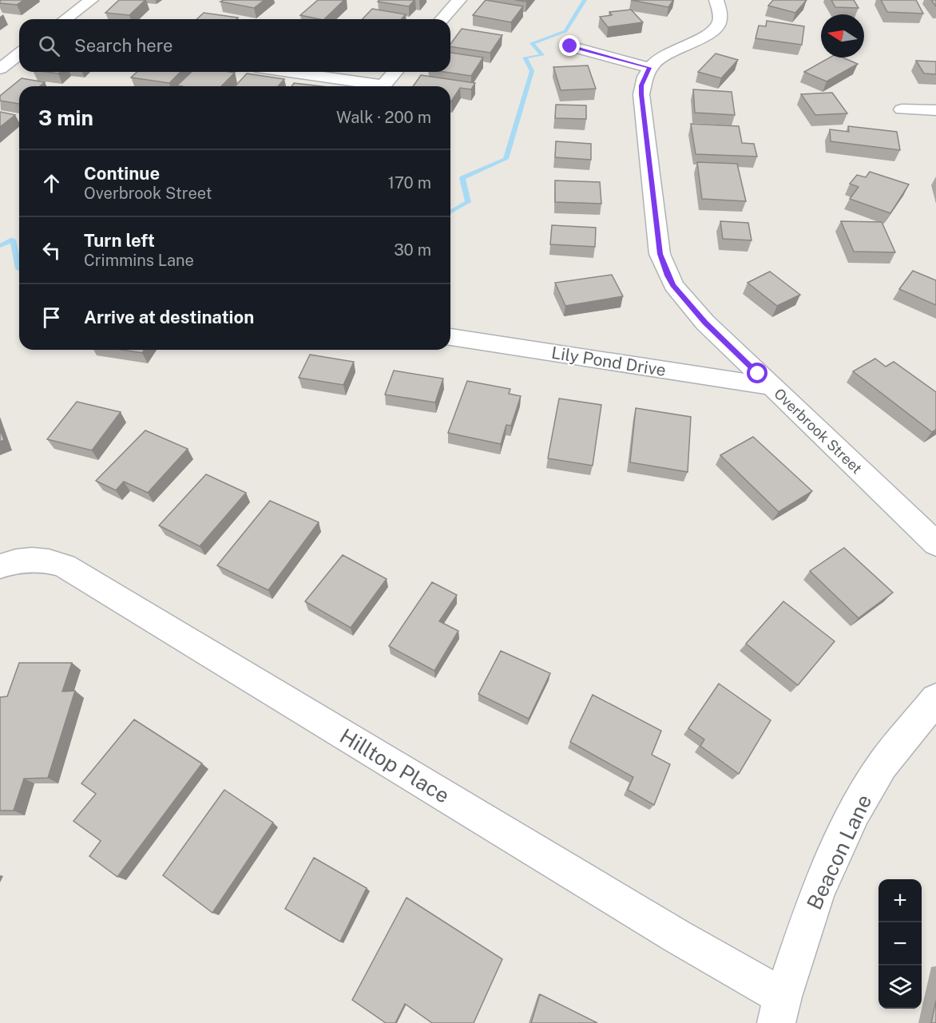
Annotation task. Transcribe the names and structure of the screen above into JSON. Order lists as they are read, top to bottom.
{
  "streets": {
    "street": [
      "Lily Pond Drive",
      "Overbrook Street",
      "Hilltop Place",
      "Beacon Lane"
    ]
  },
  "crossings": [
    ["Lily Pond Drive", "Overbrook Street"],
    ["Hilltop Place", "Beacon Lane"]
  ],
  "north": "left",
  "page": {
    "search": "Search here",
    "heading": ["3 min", "Walk · 200 m"],
    "list": [
      ["Continue", "Overbrook Street", "170 m"],
      ["Turn left", "Crimmins Lane", "30 m"],
      "Arrive at destination"
    ],
    "map_buttons": ["+", "−"]
  }
}
